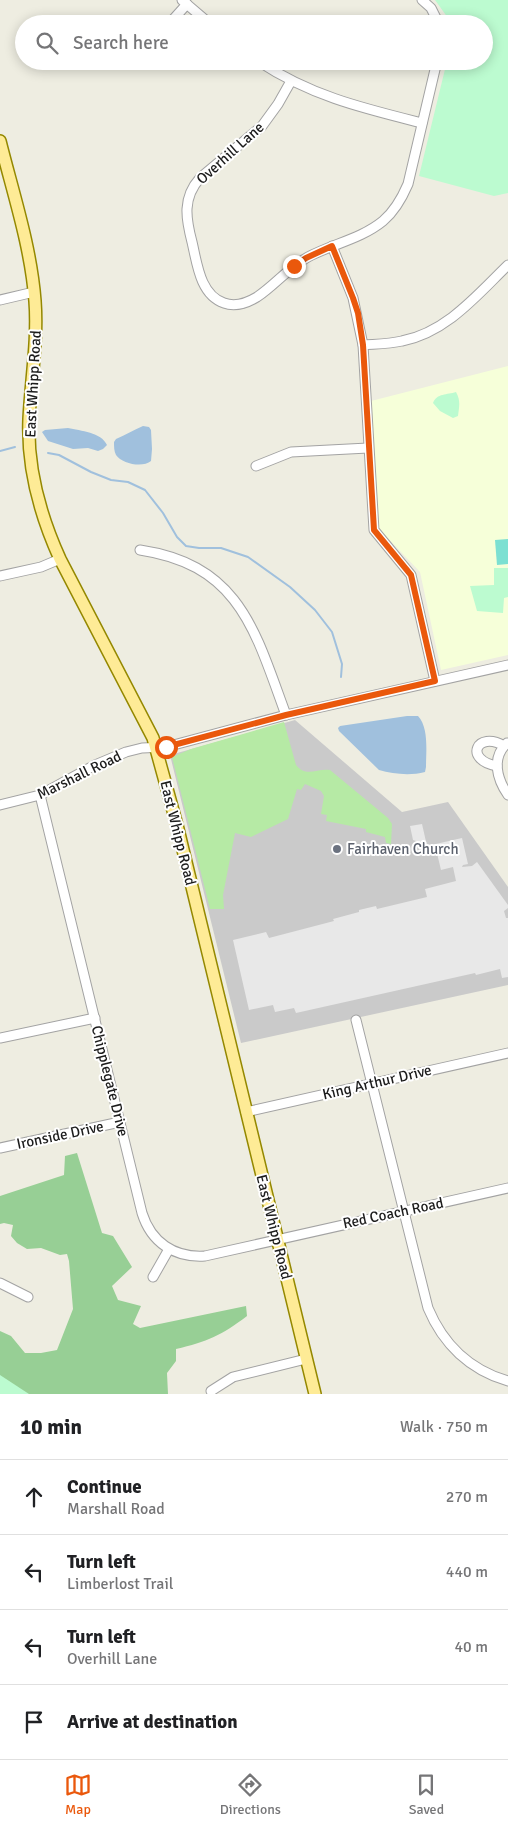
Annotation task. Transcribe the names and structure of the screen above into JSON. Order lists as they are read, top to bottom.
{
  "streets": {
    "main road": ["East Whipp Road"],
    "street": [
      "Overhill Lane",
      "Marshall Road",
      "Chipplegate Drive",
      "King Arthur Drive",
      "Ironside Drive",
      "Red Coach Road"
    ]
  },
  "crossings": [
    ["East Whipp Road", "Marshall Road"],
    ["East Whipp Road", "Chipplegate Drive"],
    ["East Whipp Road", "King Arthur Drive"],
    ["East Whipp Road", "Red Coach Road"],
    ["Marshall Road", "Chipplegate Drive"],
    ["Chipplegate Drive", "Ironside Drive"],
    ["Chipplegate Drive", "Red Coach Road"]
  ],
  "places": ["Fairhaven Church"],
  "page": {
    "search": "Search here",
    "heading": ["10 min", "Walk · 750 m"],
    "list": [
      ["Continue", "Marshall Road", "270 m"],
      ["Turn left", "Limberlost Trail", "440 m"],
      ["Turn left", "Overhill Lane", "40 m"],
      "Arrive at destination"
    ],
    "nav": ["Map", "Directions", "Saved"]
  }
}
